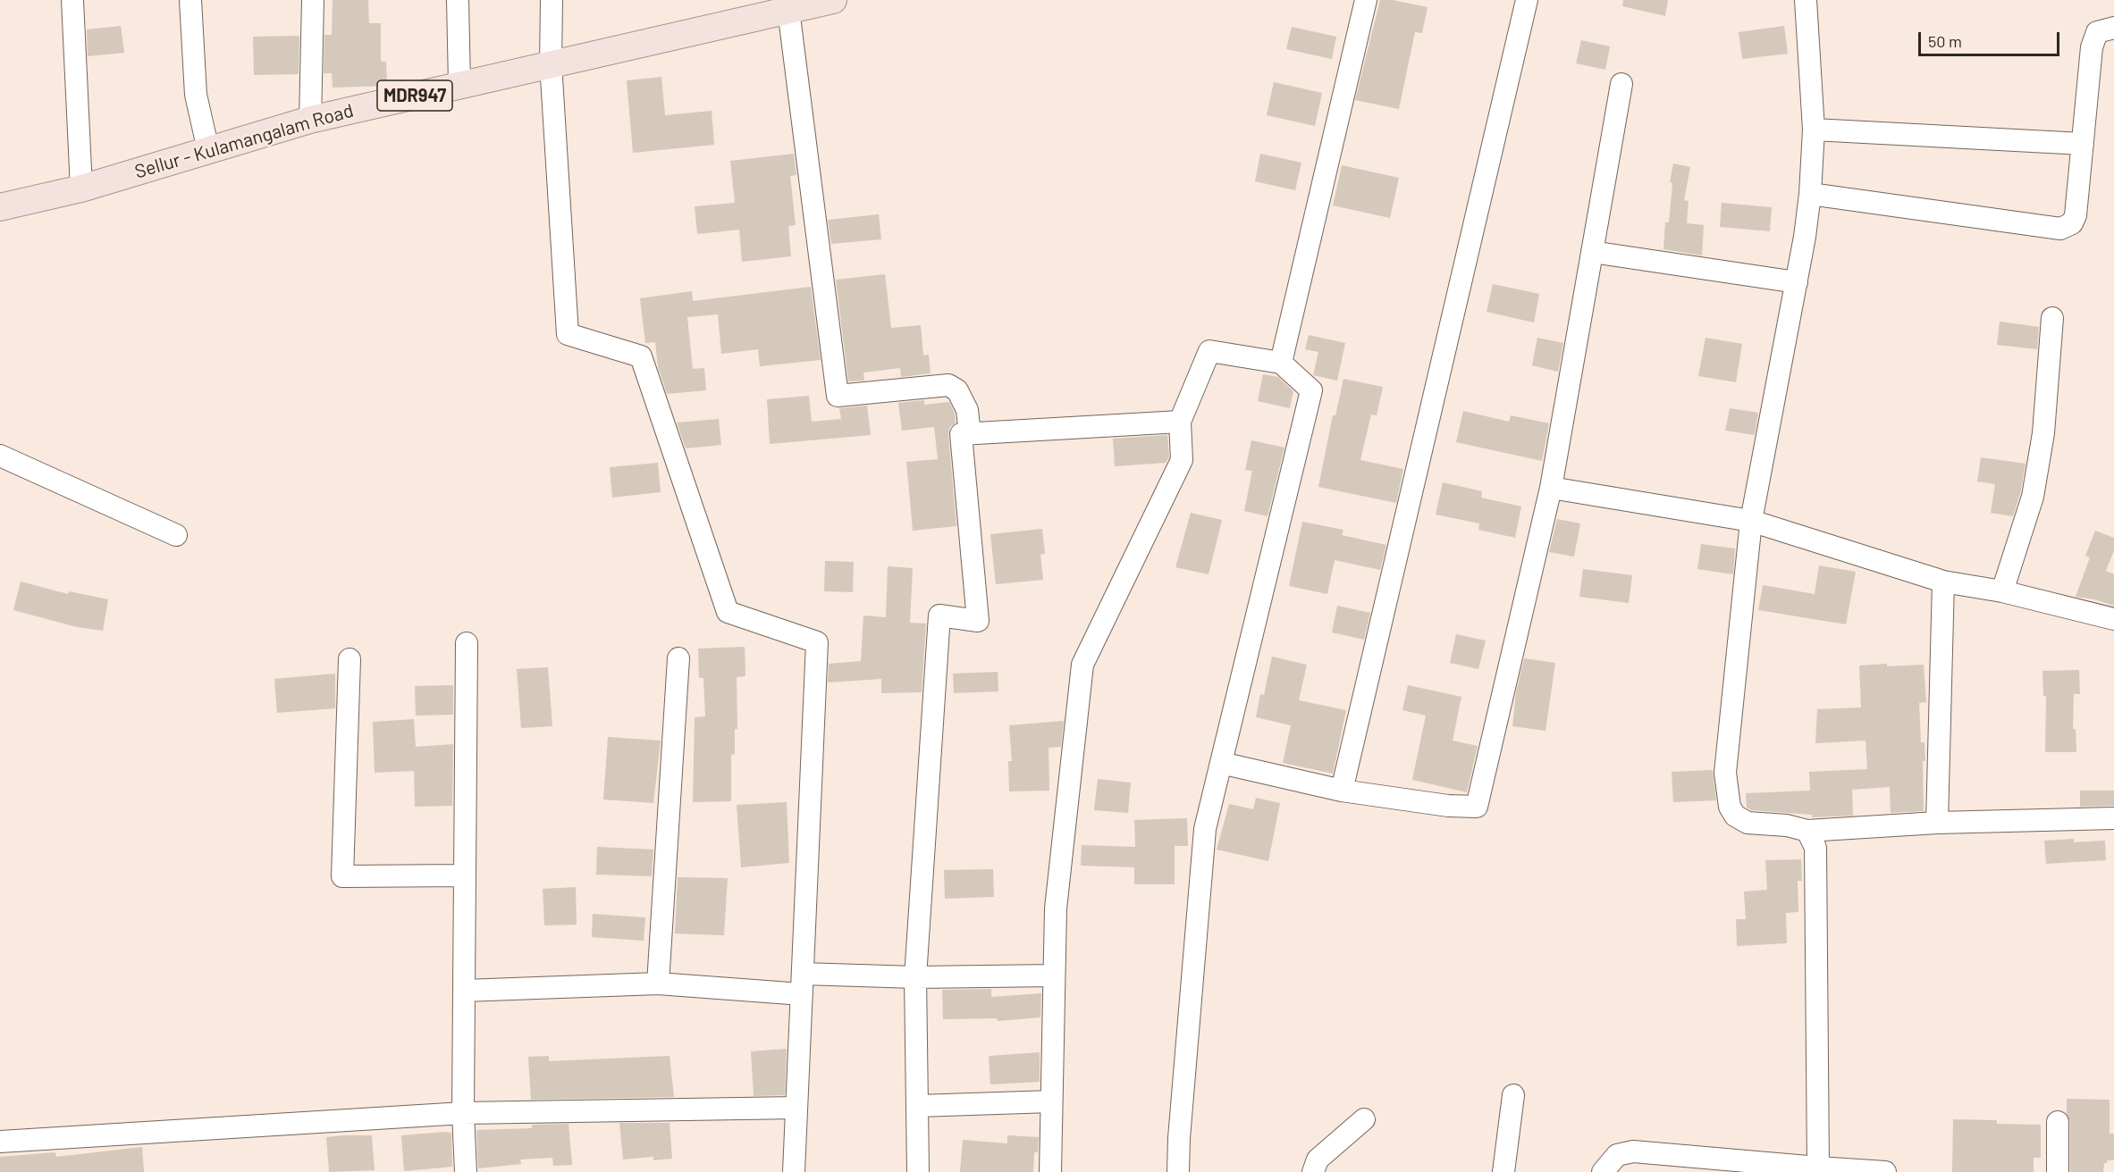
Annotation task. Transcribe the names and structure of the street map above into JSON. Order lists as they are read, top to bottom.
{
  "streets": {
    "main road": ["MDR947", "Sellur - Kulamangalam Road"]
  },
  "scale_bar": "50 m"
}
